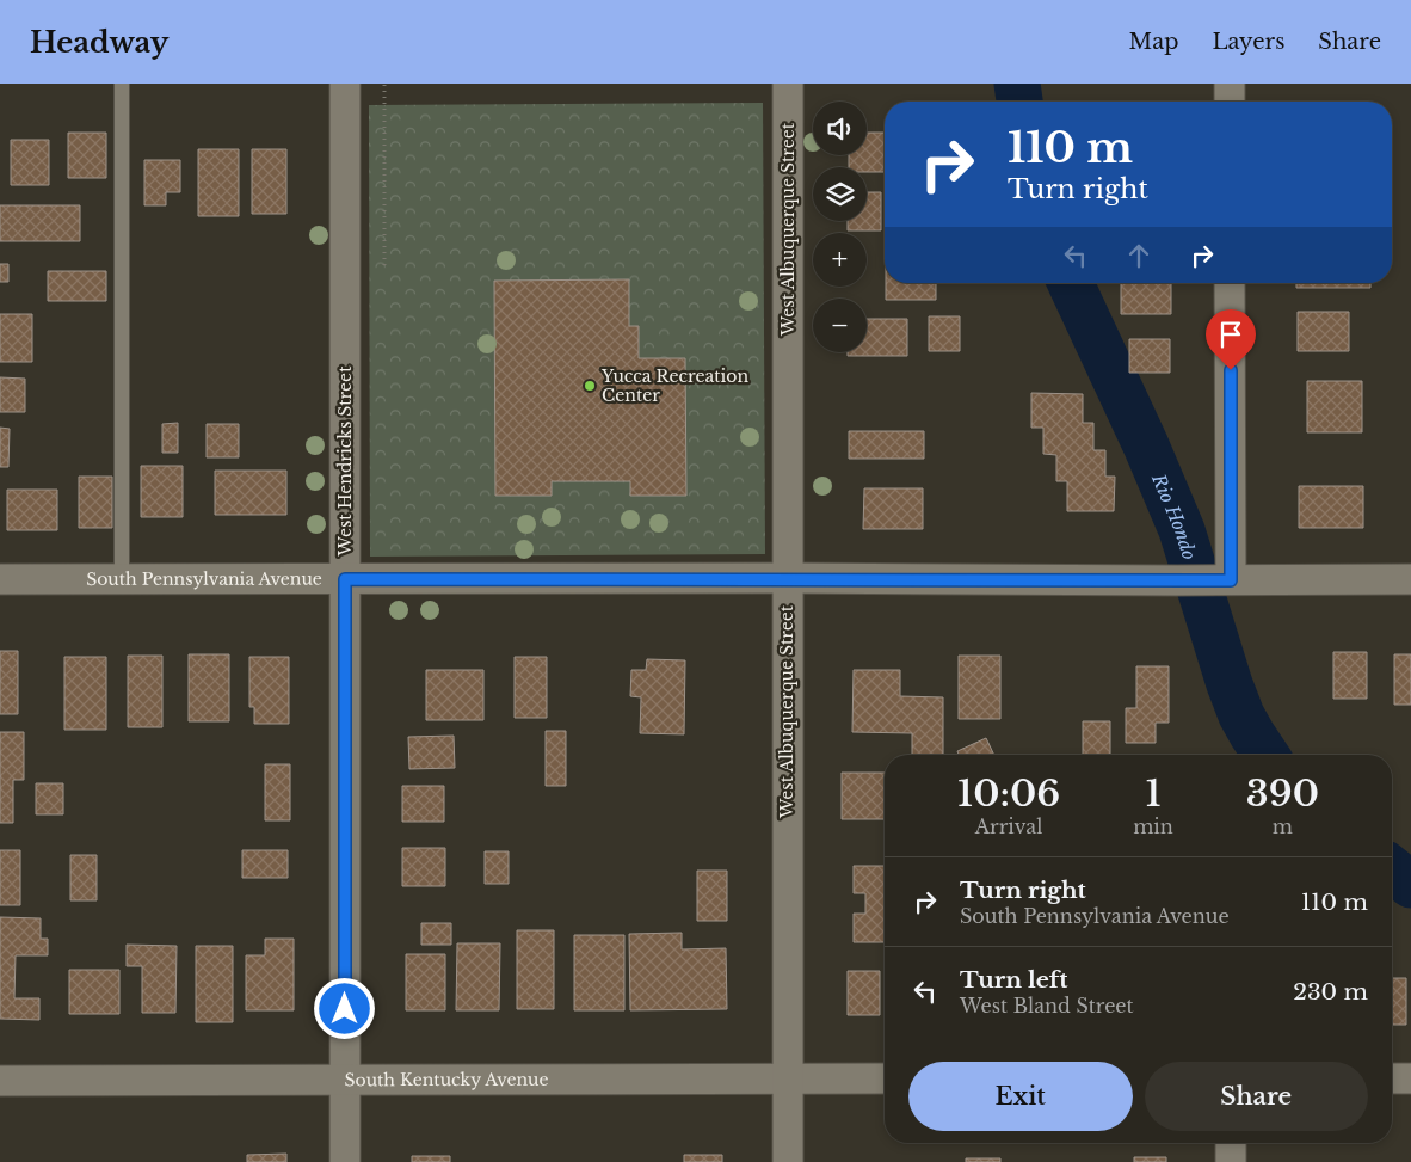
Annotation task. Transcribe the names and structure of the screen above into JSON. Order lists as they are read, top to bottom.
{
  "streets": {
    "street": [
      "West Albuquerque Street",
      "West Hendricks Street",
      "South Pennsylvania Avenue",
      "South Kentucky Avenue"
    ]
  },
  "crossings": [
    ["West Albuquerque Street", "South Pennsylvania Avenue"],
    ["West Albuquerque Street", "South Kentucky Avenue"],
    ["West Hendricks Street", "South Pennsylvania Avenue"],
    ["West Hendricks Street", "South Kentucky Avenue"]
  ],
  "water": ["Rio Hondo"],
  "places": ["Yucca Recreation Center"],
  "page": {
    "header": "Headway",
    "nav": ["Map", "Layers", "Share"],
    "map_buttons": ["+", "−"],
    "turn": ["110 m", "Turn right"],
    "eta": [
      "10:06",
      "Arrival",
      "1",
      "min",
      "390",
      "m"
    ],
    "list": [
      {
        "name": "Turn right",
        "note": "South Pennsylvania Avenue",
        "value": "110 m"
      },
      {
        "name": "Turn left",
        "note": "West Bland Street",
        "value": "230 m"
      }
    ],
    "buttons": ["Exit", "Share"]
  }
}
